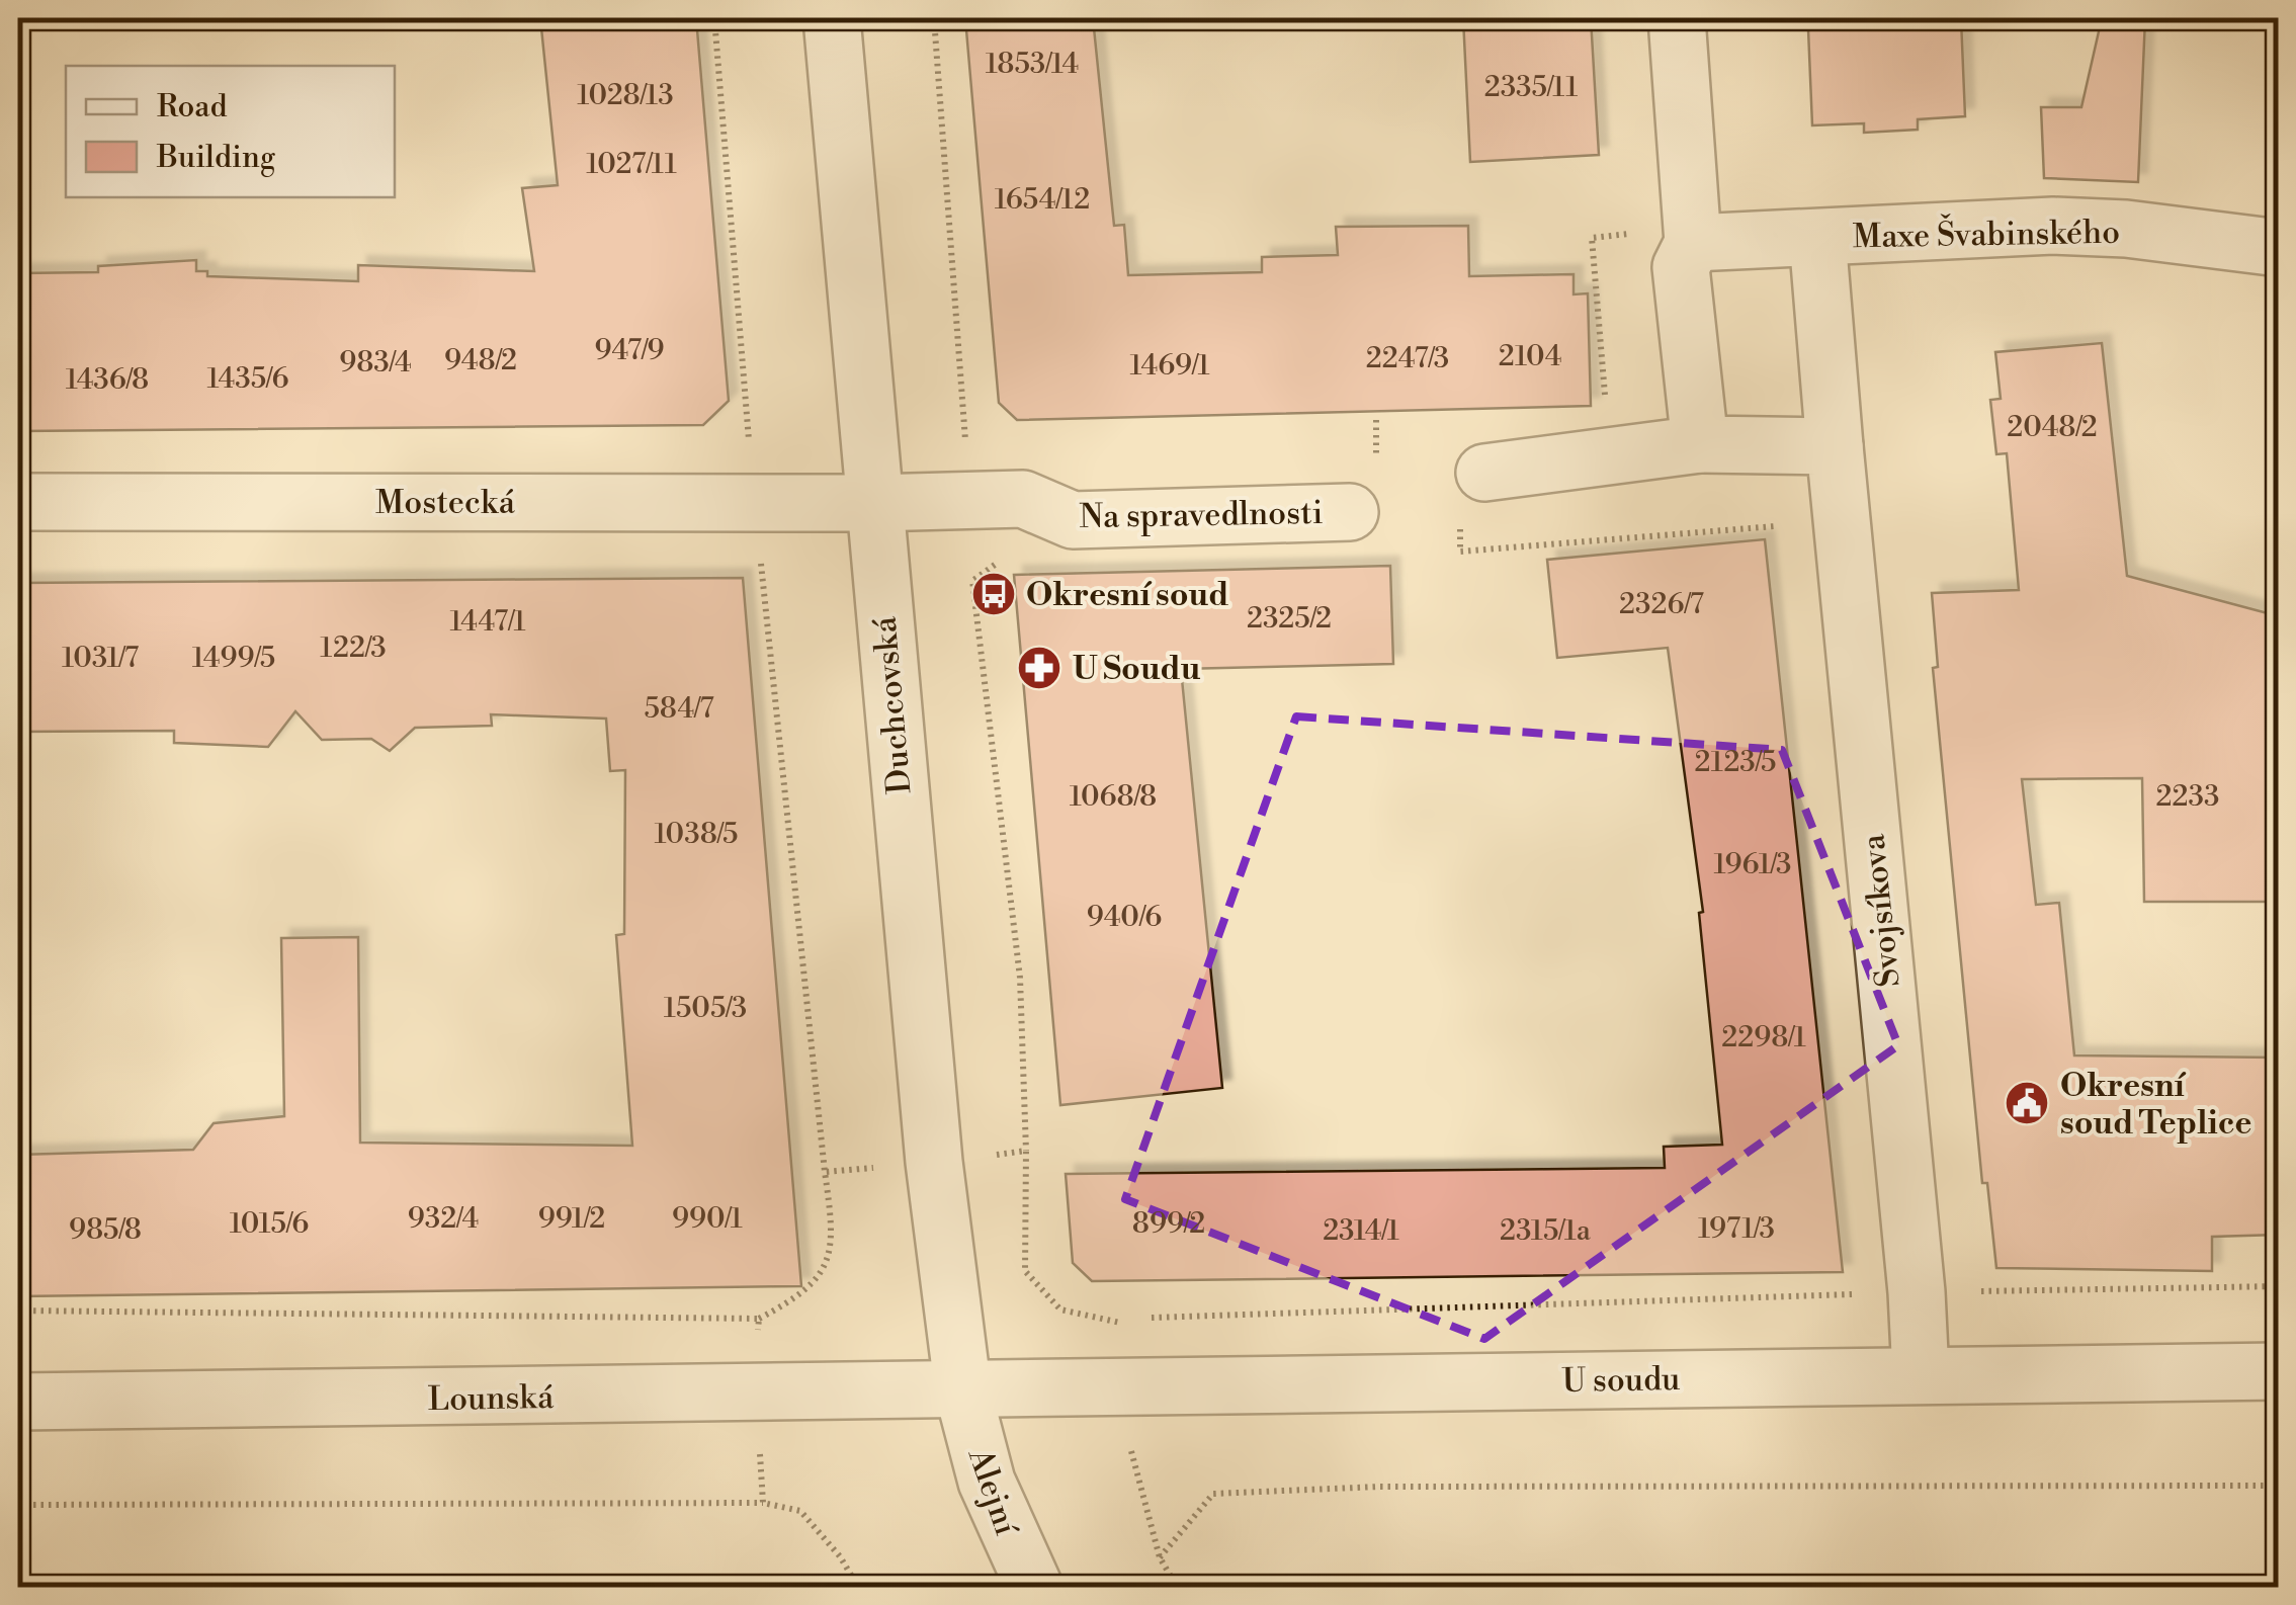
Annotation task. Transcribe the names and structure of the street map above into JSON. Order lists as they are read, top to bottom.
{
  "streets": {
    "street": [
      "Maxe Švabinského",
      "Mostecká",
      "Na spravedlnosti",
      "Duchcovská",
      "Svojsíkova",
      "U soudu",
      "Lounská",
      "Alejní"
    ]
  },
  "crossings": [
    ["Maxe Švabinského", "Svojsíkova"],
    ["Mostecká", "Na spravedlnosti"],
    ["Mostecká", "Duchcovská"],
    ["Na spravedlnosti", "Duchcovská"],
    ["Duchcovská", "U soudu"],
    ["Duchcovská", "Lounská"],
    ["Duchcovská", "Alejní"],
    ["Svojsíkova", "U soudu"],
    ["U soudu", "Lounská"],
    ["U soudu", "Alejní"],
    ["Lounská", "Alejní"]
  ],
  "places": {
    "bus stop": ["Okresní soud"],
    "pharmacy": ["U Soudu"],
    "public building": ["Okresní soud Teplice"]
  },
  "house_numbers": [
    "1853/14",
    "2335/11",
    "1028/13",
    "1027/11",
    "1654/12",
    "947/9",
    "2104",
    "2247/3",
    "948/2",
    "983/4",
    "1469/1",
    "1435/6",
    "1436/8",
    "2048/2",
    "2326/7",
    "2325/2",
    "1447/1",
    "122/3",
    "1031/7",
    "1499/5",
    "584/7",
    "2123/5",
    "1068/8",
    "2233",
    "1038/5",
    "1961/3",
    "940/6",
    "1505/3",
    "2298/1",
    "932/4",
    "991/2",
    "990/1",
    "1015/6",
    "899/2",
    "1971/3",
    "985/8",
    "2314/1",
    "2315/1a"
  ],
  "legend": ["Road", "Building"]
}
